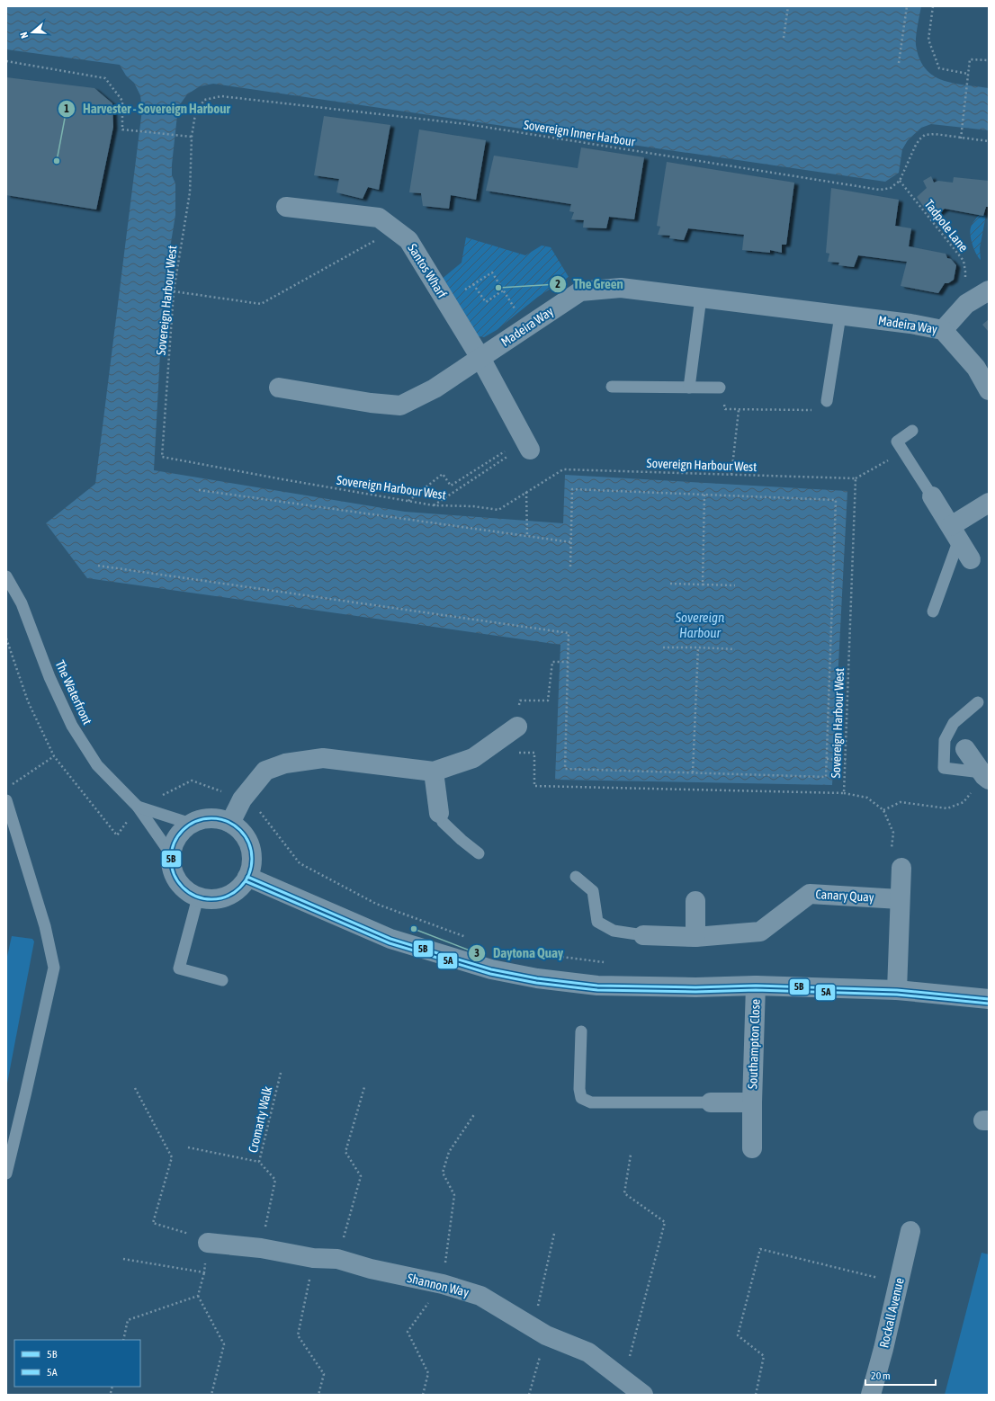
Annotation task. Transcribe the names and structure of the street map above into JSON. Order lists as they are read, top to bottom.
{
  "streets": {
    "street": [
      "Santos Wharf",
      "Madeira Way",
      "Canary Quay",
      "Southampton Close",
      "Shannon Way",
      "Rockall Avenue"
    ],
    "lane": ["The Waterfront"],
    "path": [
      "Sovereign Inner Harbour",
      "Tadpole Lane",
      "Sovereign Harbour West",
      "Cromarty Walk"
    ]
  },
  "crossings": [
    ["Sovereign Inner Harbour", "Tadpole Lane"],
    ["Sovereign Inner Harbour", "Sovereign Harbour West"],
    ["Santos Wharf", "Madeira Way"],
    ["Cromarty Walk", "Shannon Way"]
  ],
  "water": ["Sovereign Harbour"],
  "places": ["Harvester - Sovereign Harbour", "The Green", "Daytona Quay"],
  "lines": ["transit line 5B", "transit line 5A"],
  "legend": ["5B", "5A"],
  "scale_bar": "20 m",
  "north": "left"
}
